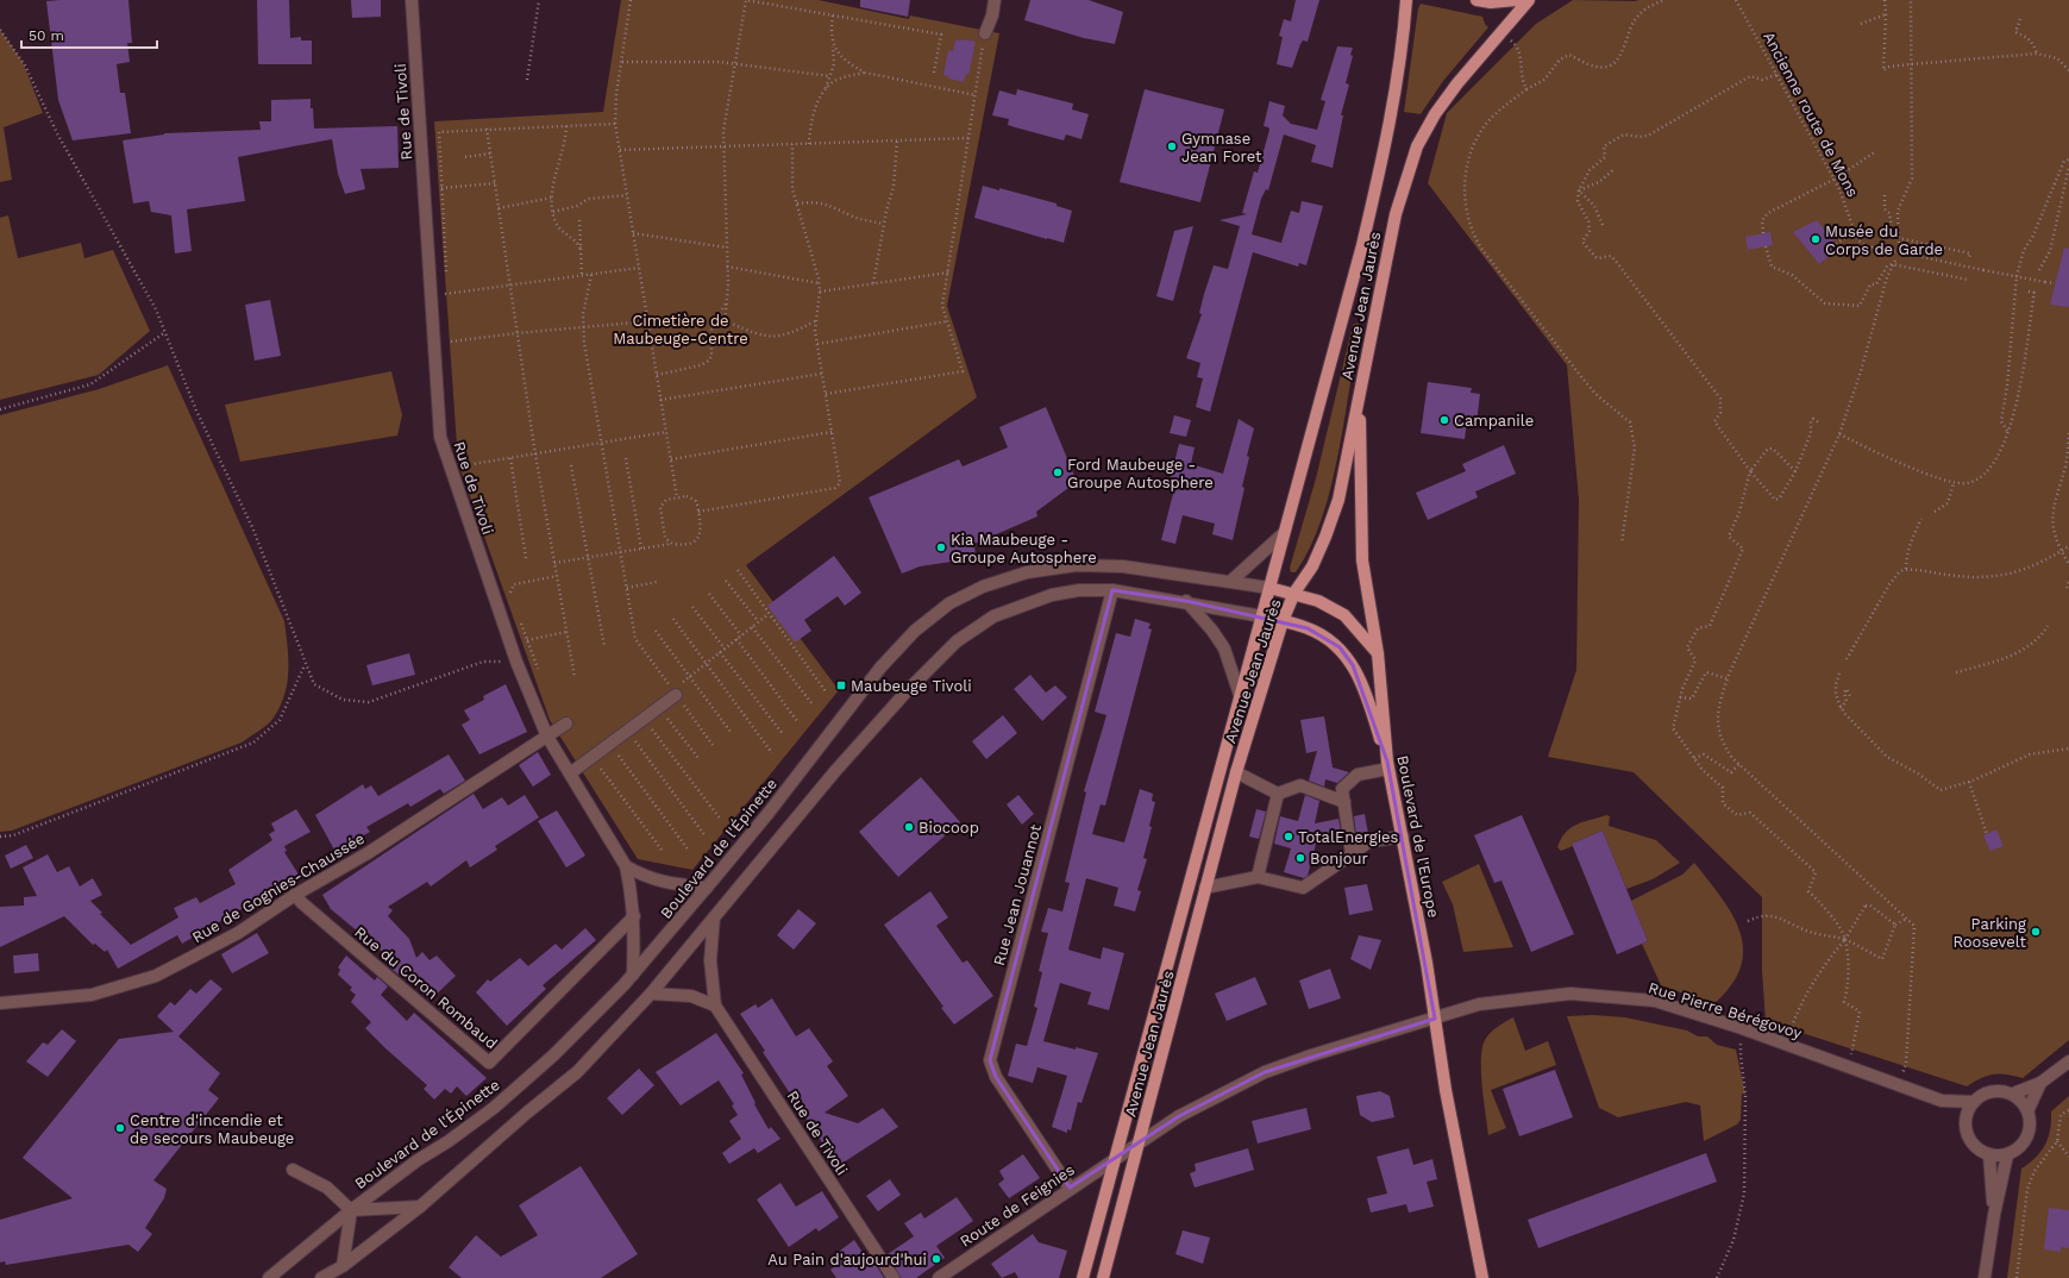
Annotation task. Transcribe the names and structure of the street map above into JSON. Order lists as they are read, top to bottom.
{
  "streets": {
    "main road": ["Avenue Jean Jaurès", "Boulevard de l'Europe"],
    "street": [
      "Rue de Tivoli",
      "Boulevard de l'Épinette",
      "Rue de Gognies-Chaussée",
      "Rue Jean Jouannot",
      "Rue du Coron Rombaud",
      "Rue Pierre Bérégovoy",
      "Route de Feignies"
    ],
    "path": ["Ancienne route de Mons"]
  },
  "crossings": [
    ["Rue de Tivoli", "Rue de Gognies-Chaussée"],
    ["Avenue Jean Jaurès", "Boulevard de l'Europe"],
    ["Avenue Jean Jaurès", "Boulevard de l'Épinette"],
    ["Avenue Jean Jaurès", "Rue Pierre Bérégovoy"],
    ["Avenue Jean Jaurès", "Route de Feignies"],
    ["Boulevard de l'Europe", "Rue Pierre Bérégovoy"],
    ["Rue de Gognies-Chaussée", "Rue du Coron Rombaud"],
    ["Rue Jean Jouannot", "Route de Feignies"],
    ["Rue Pierre Bérégovoy", "Route de Feignies"]
  ],
  "parks": ["Cimetière de Maubeuge-Centre"],
  "places": {
    "other": [
      "Gymnase Jean Foret",
      "Musée du Corps de Garde",
      "Campanile",
      "Ford Maubeuge - Groupe Autosphere",
      "Kia Maubeuge - Groupe Autosphere",
      "Biocoop",
      "TotalEnergies",
      "Bonjour",
      "Parking Roosevelt",
      "Centre d'incendie et de secours Maubeuge",
      "Au Pain d'aujourd'hui"
    ],
    "transit": ["Maubeuge Tivoli"]
  },
  "scale_bar": "50 m"
}
